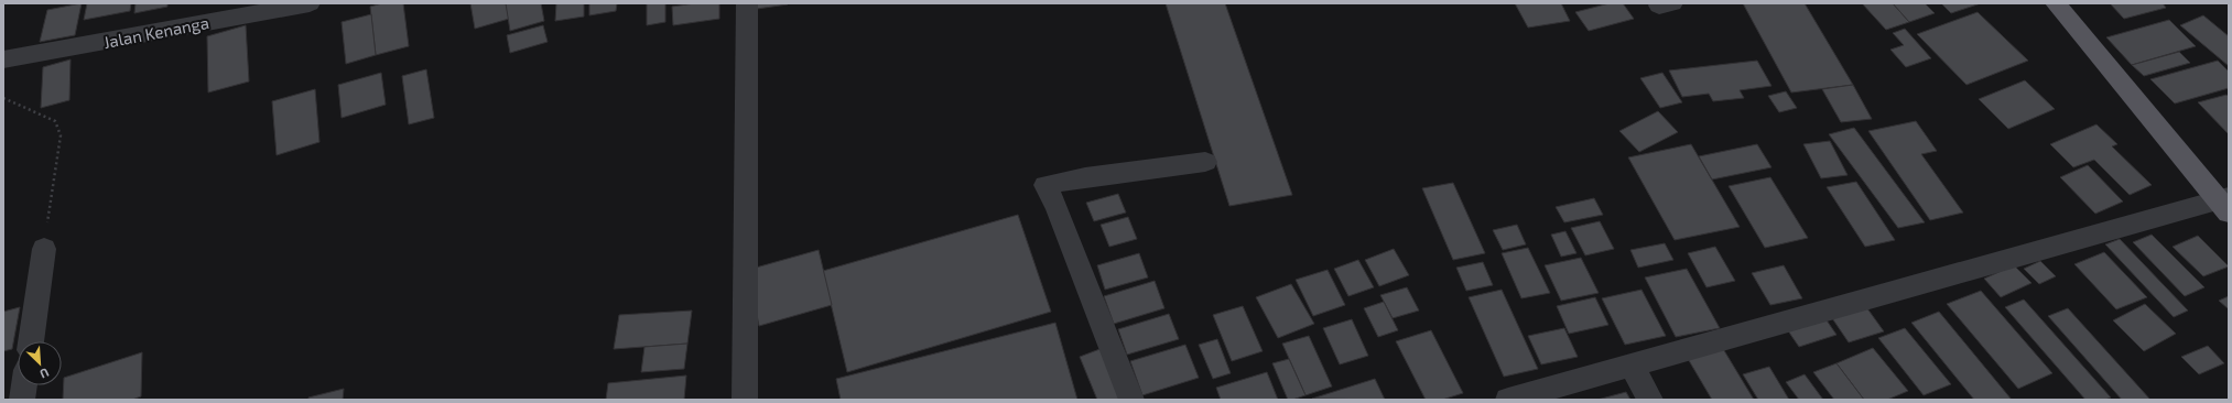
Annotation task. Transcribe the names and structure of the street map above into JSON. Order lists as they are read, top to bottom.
{
  "streets": {
    "street": ["Jalan Kenanga"]
  },
  "north": "bottom right"
}
